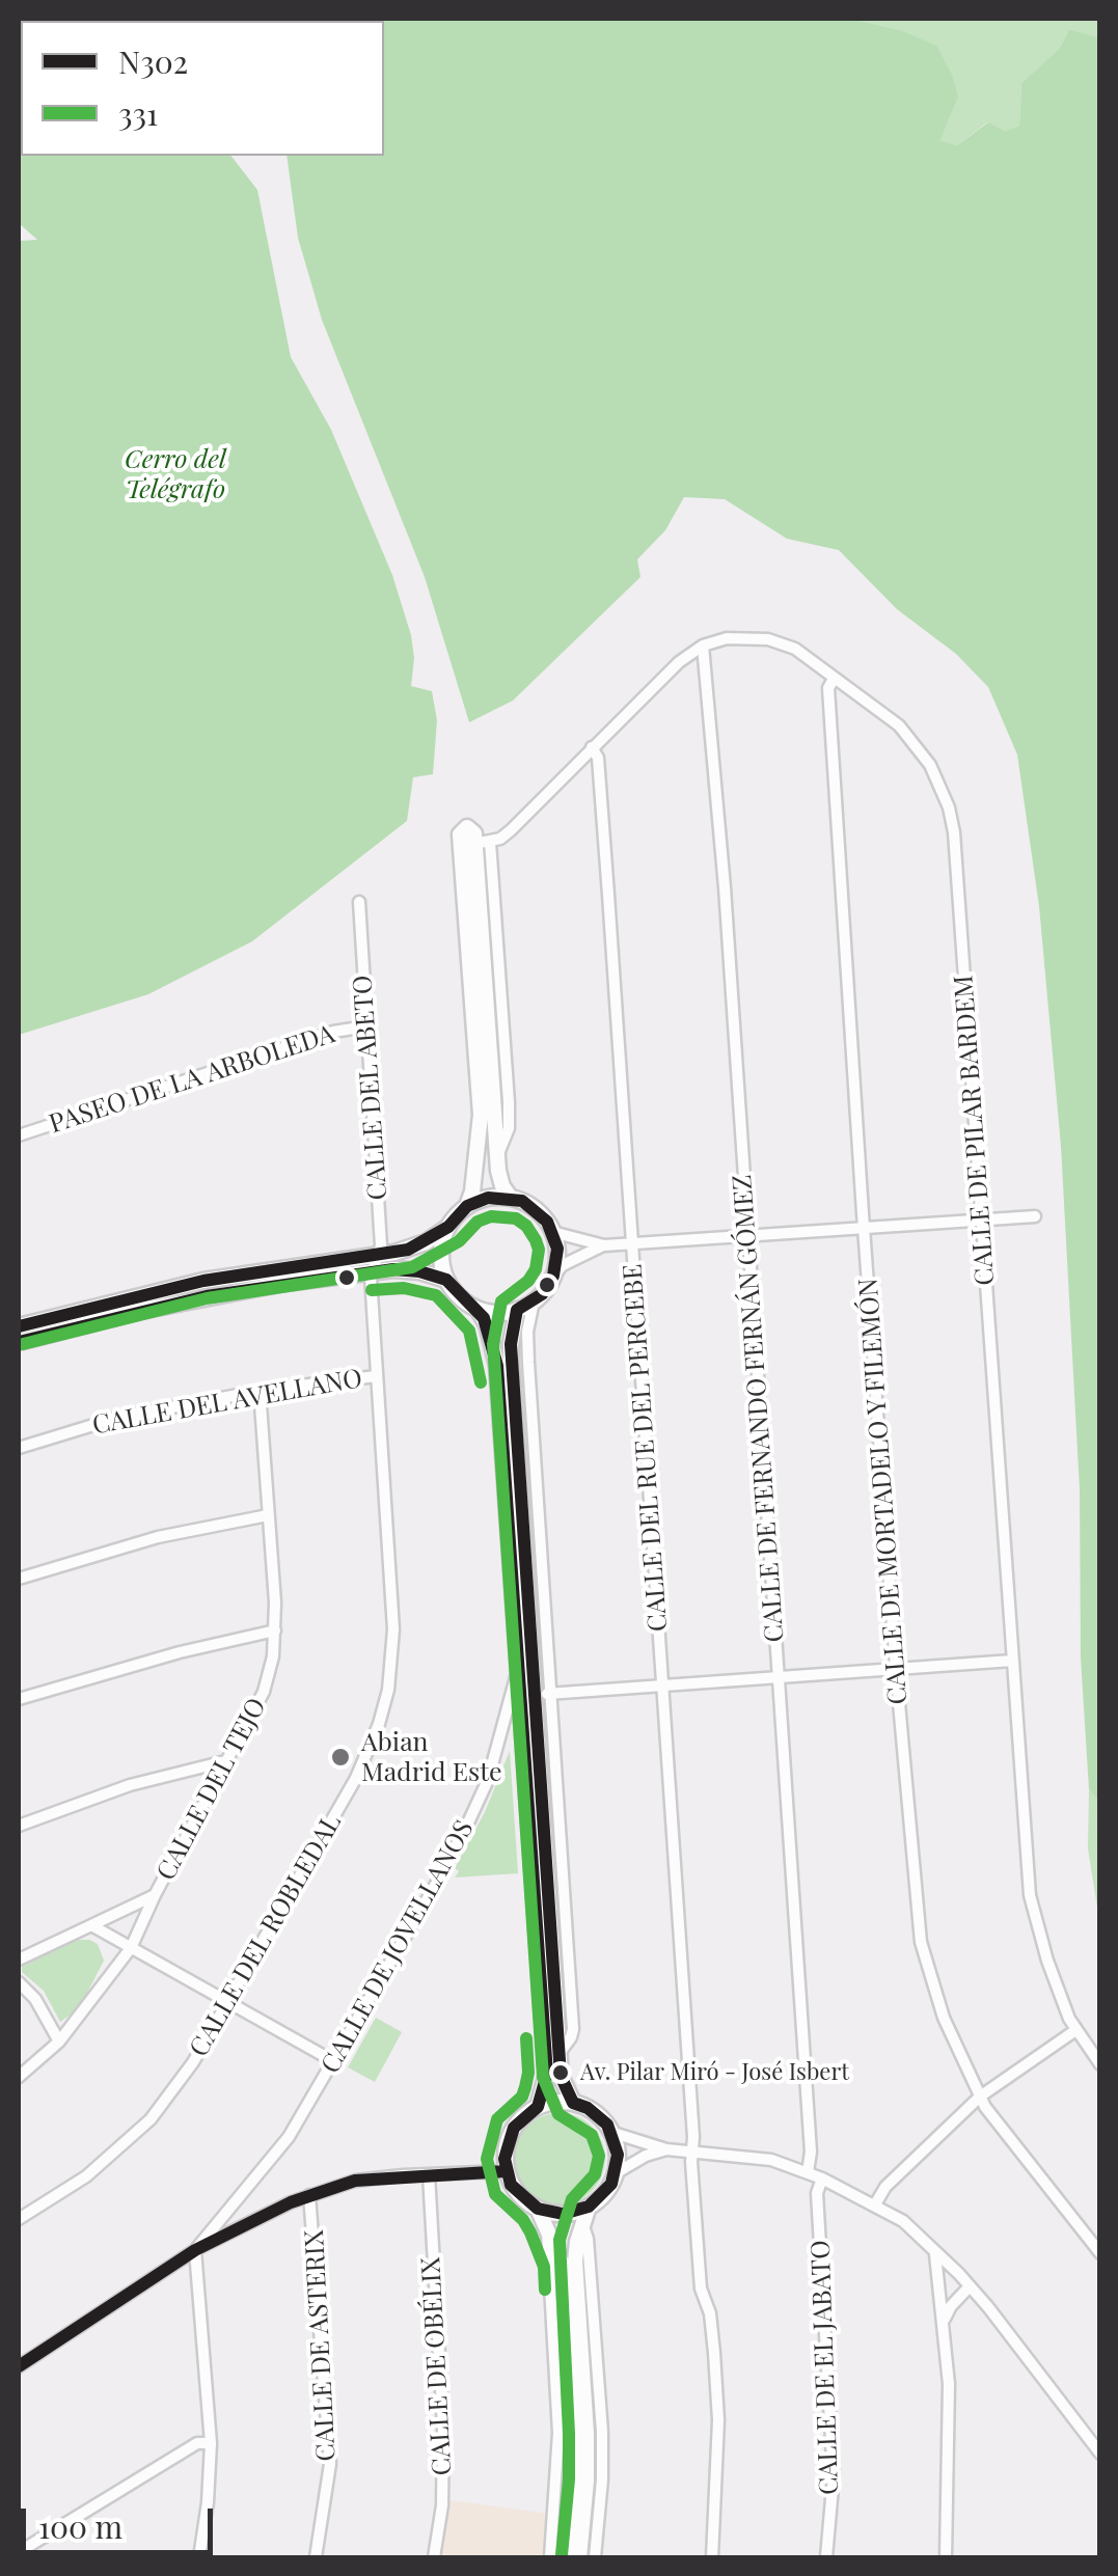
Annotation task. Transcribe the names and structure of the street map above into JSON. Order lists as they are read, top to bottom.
{
  "streets": {
    "street": [
      "PASEO DE LA ARBOLEDA",
      "CALLE DEL ABETO",
      "CALLE DE PILAR BARDEM",
      "CALLE DEL AVELLANO",
      "CALLE DE FERNANDO FERNÁN GÓMEZ",
      "CALLE DEL RUE DEL PERCEBE",
      "CALLE DE MORTADELO Y FILEMÓN",
      "CALLE DEL TEJO",
      "CALLE DEL ROBLEDAL",
      "CALLE DE JOVELLANOS",
      "CALLE DE ASTERIX",
      "CALLE DE OBÉLIX",
      "CALLE DE EL JABATO"
    ]
  },
  "crossings": [
    ["PASEO DE LA ARBOLEDA", "CALLE DEL ABETO"],
    ["CALLE DEL ABETO", "CALLE DEL ROBLEDAL"],
    ["CALLE DE PILAR BARDEM", "CALLE DE FERNANDO FERNÁN GÓMEZ"],
    ["CALLE DE PILAR BARDEM", "CALLE DE MORTADELO Y FILEMÓN"],
    ["CALLE DEL AVELLANO", "CALLE DEL TEJO"],
    ["CALLE DEL AVELLANO", "CALLE DEL ROBLEDAL"]
  ],
  "parks": ["Cerro del Telégrafo"],
  "places": ["Abian Madrid Este", "Av. Pilar Miró - José Isbert"],
  "lines": ["transit line N302", "transit line 331"],
  "legend": ["N302", "331"],
  "scale_bar": "100 m"
}
